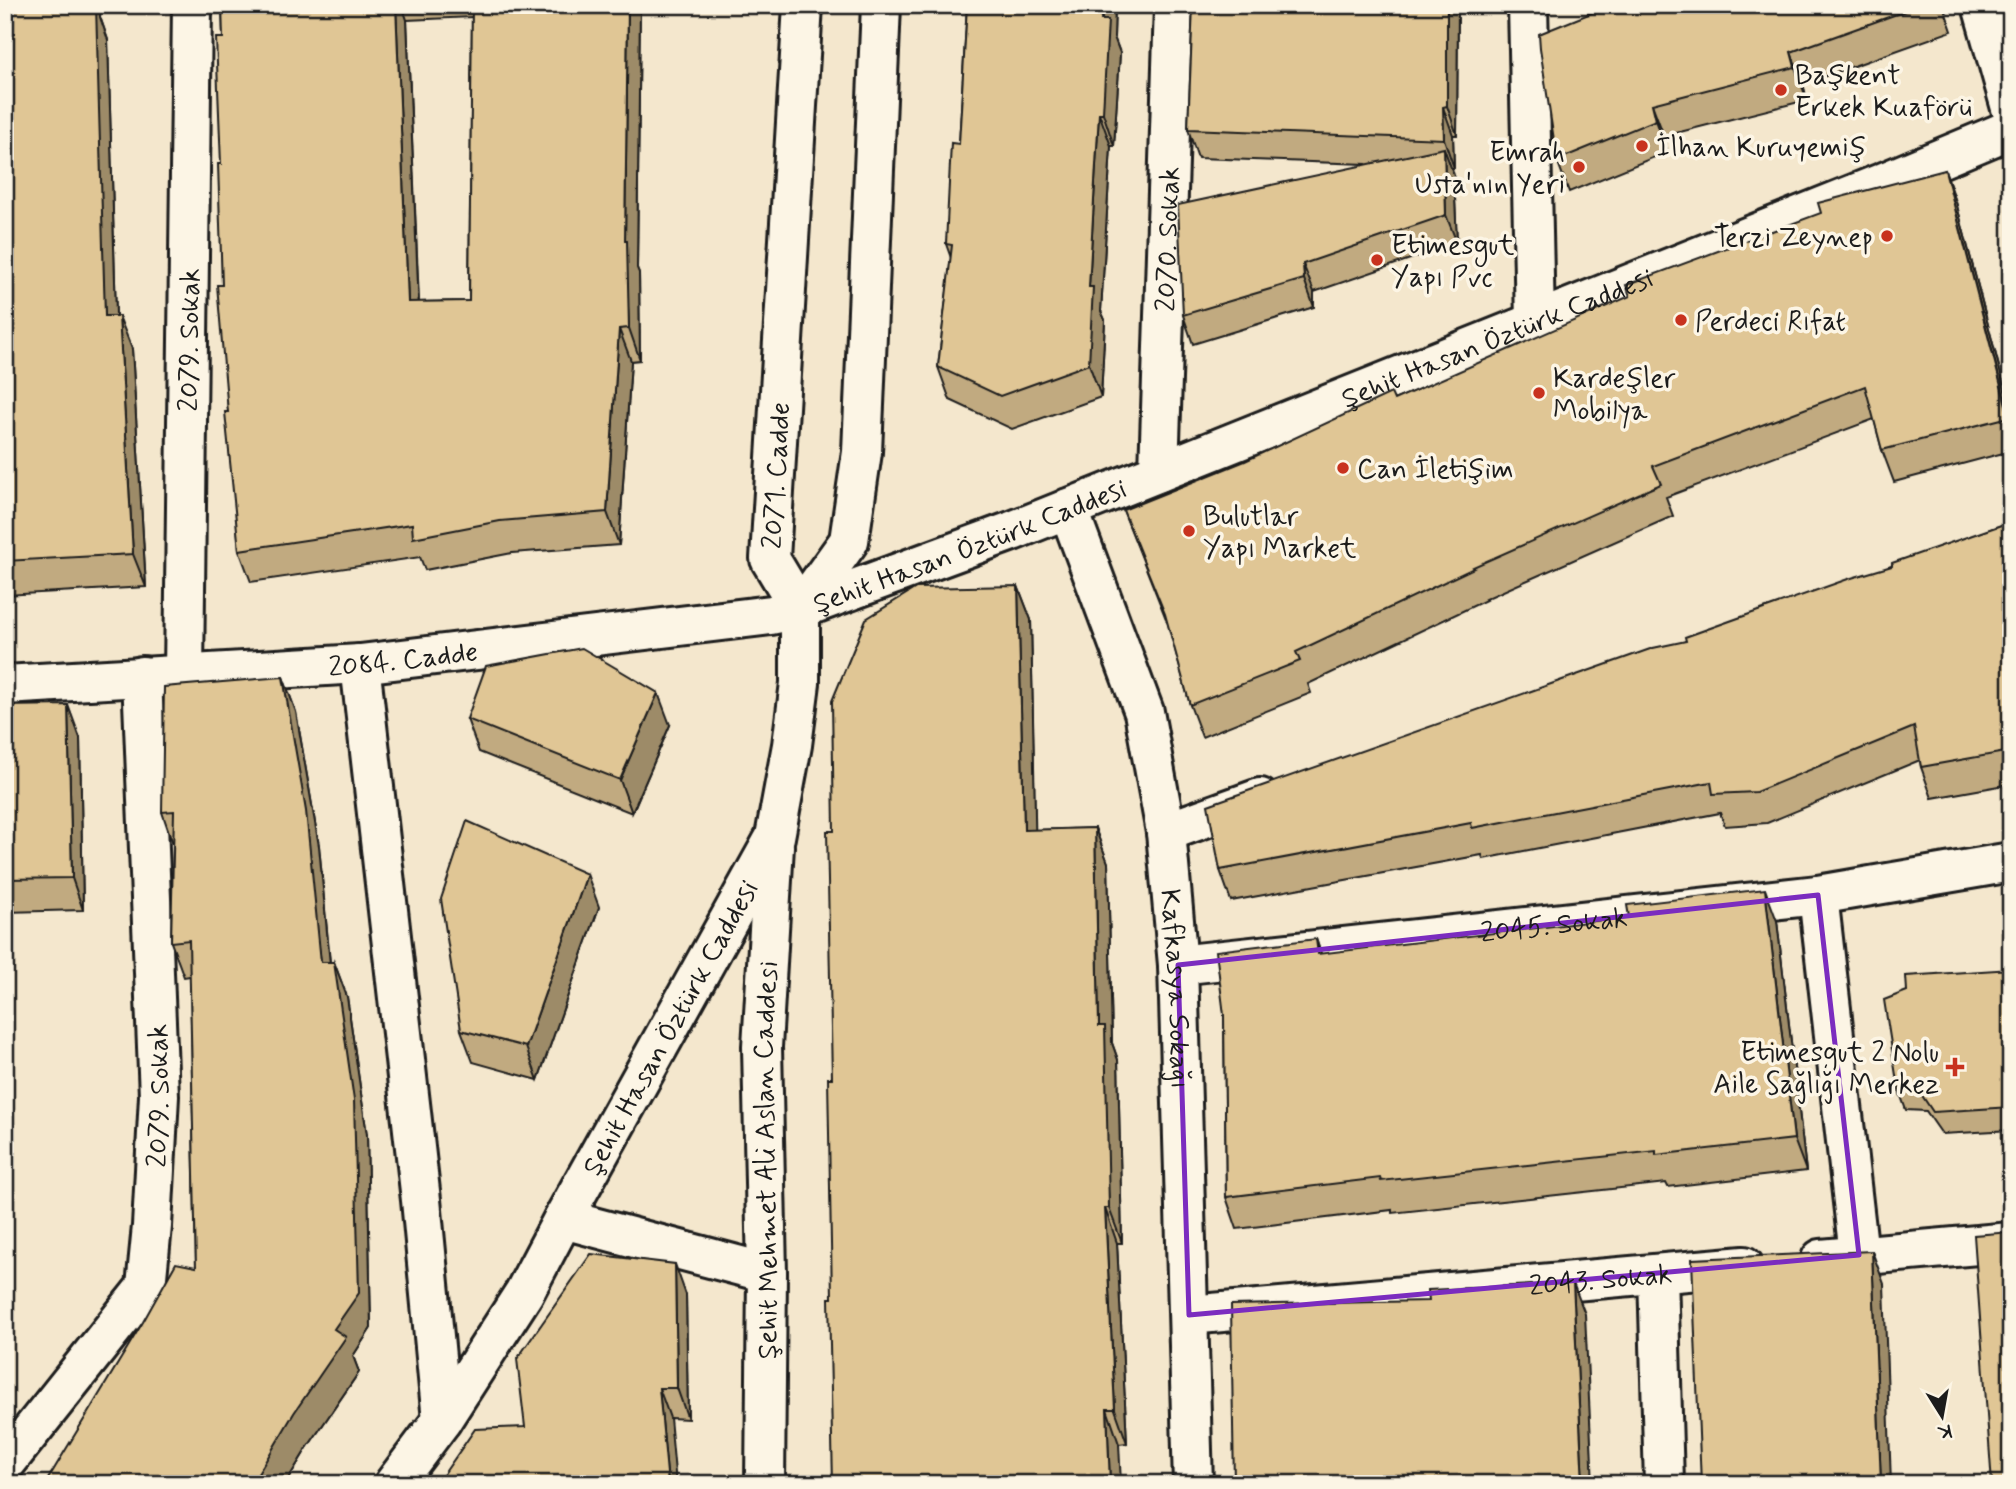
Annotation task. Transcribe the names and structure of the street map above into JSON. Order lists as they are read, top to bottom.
{
  "streets": {
    "street": [
      "2070. Sokak",
      "Şehit Hasan Öztürk Caddesi",
      "2079. Sokak",
      "2071. Cadde",
      "2084. Cadde",
      "2045. Sokak",
      "Kafkasya Sokağı",
      "Şehit Mehmet Ali Aslan Caddesi",
      "2043. Sokak"
    ]
  },
  "crossings": [
    ["2070. Sokak", "Şehit Hasan Öztürk Caddesi"],
    ["Şehit Hasan Öztürk Caddesi", "2071. Cadde"],
    ["Şehit Hasan Öztürk Caddesi", "2084. Cadde"],
    ["Şehit Hasan Öztürk Caddesi", "Kafkasya Sokağı"],
    ["Şehit Hasan Öztürk Caddesi", "Şehit Mehmet Ali Aslan Caddesi"],
    ["2079. Sokak", "2084. Cadde"],
    ["2071. Cadde", "2084. Cadde"],
    ["2045. Sokak", "Kafkasya Sokağı"],
    ["Kafkasya Sokağı", "2043. Sokak"]
  ],
  "places": {
    "other": [
      "Başkent Erkek Kuaförü",
      "İlhan Kuruyemiş",
      "Emrah Usta'nın Yeri",
      "Terzi Zeynep",
      "Etimesgut Yapı Pvc",
      "Perdeci Rıfat",
      "Kardeşler Mobilya",
      "Can İletişim",
      "Bulutlar Yapı Market"
    ],
    "health": ["Etimesgut 2 Nolu Aile Sağlığı Merkez"]
  },
  "north": "bottom"
}
